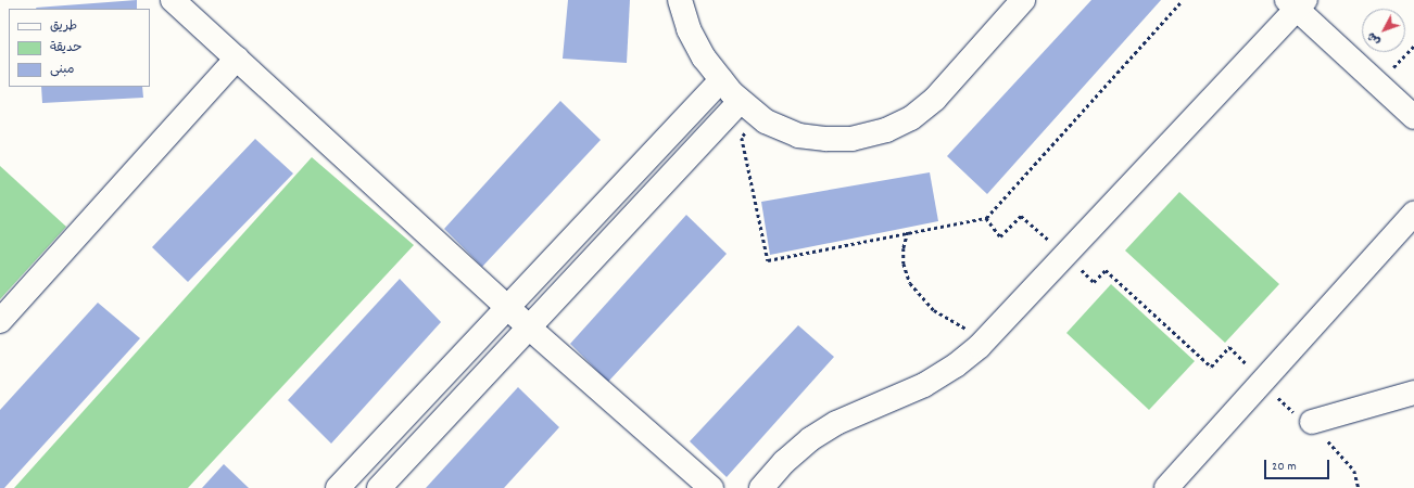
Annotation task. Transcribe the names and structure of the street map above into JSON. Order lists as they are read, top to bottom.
{
  "legend": ["طريق", "حديقة", "مبنى"],
  "scale_bar": "20 m",
  "north": "bottom left"
}
